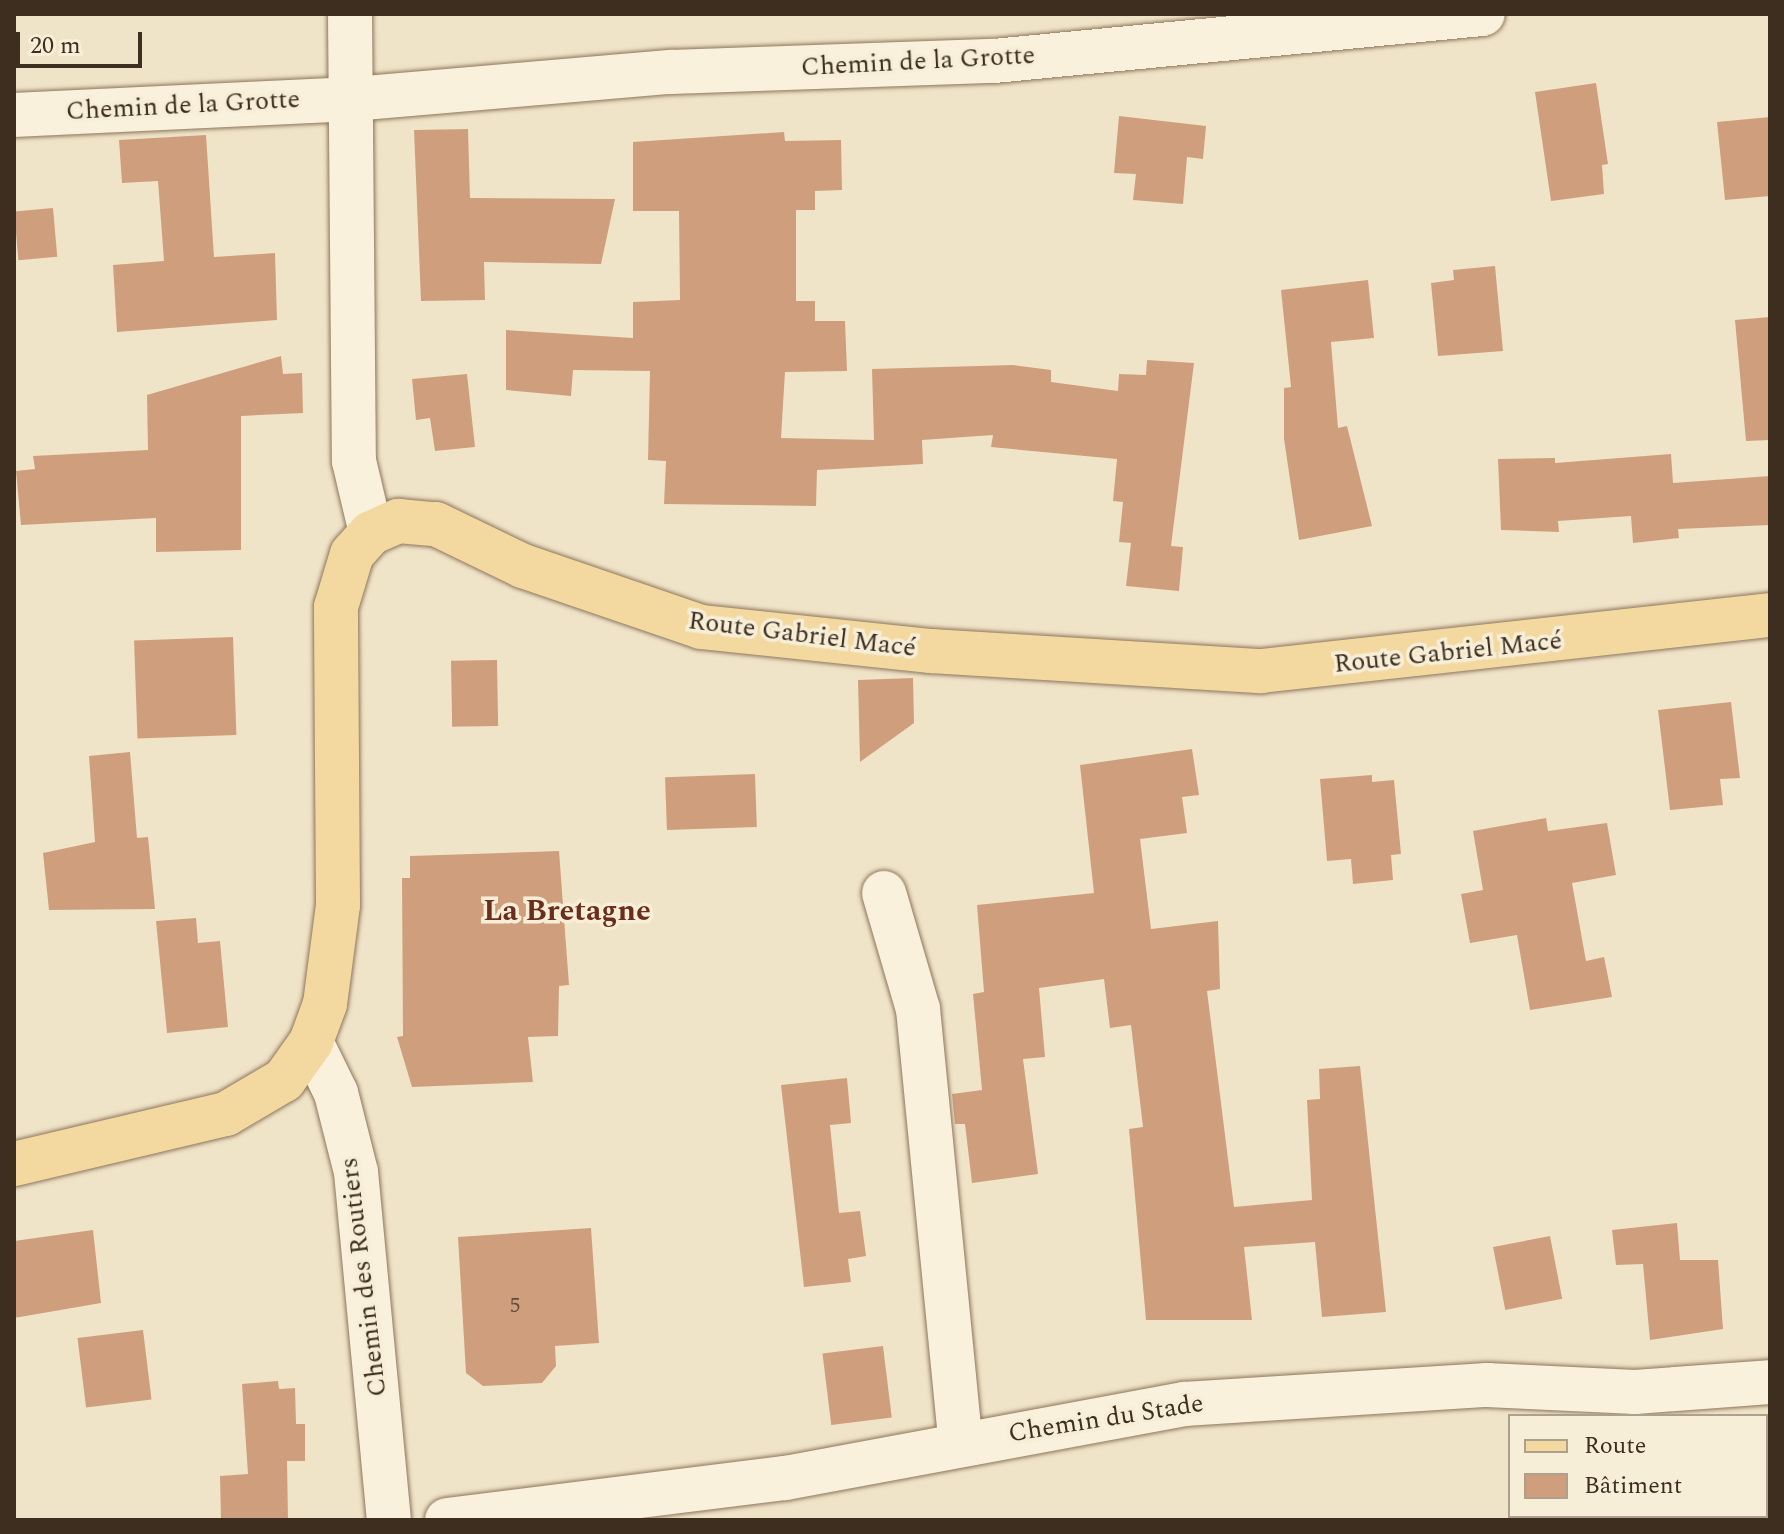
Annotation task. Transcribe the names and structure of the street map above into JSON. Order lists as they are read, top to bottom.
{
  "streets": {
    "main road": ["Route Gabriel Macé"],
    "street": ["Chemin de la Grotte", "Chemin des Routiers", "Chemin du Stade"]
  },
  "districts": ["La Bretagne"],
  "house_numbers": ["5"],
  "legend": ["Route", "Bâtiment"],
  "scale_bar": "20 m"
}
